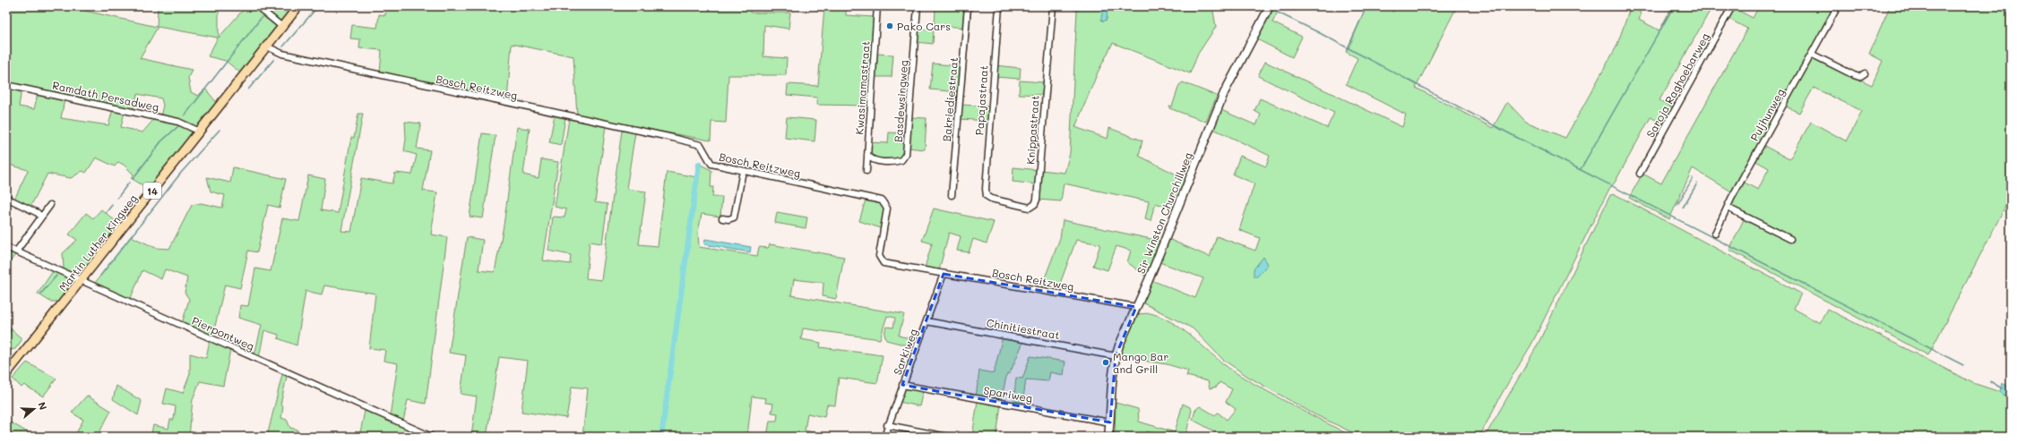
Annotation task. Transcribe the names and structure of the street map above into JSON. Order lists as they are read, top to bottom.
{
  "streets": {
    "main road": ["14", "Martin Luther Kingweg"],
    "street": [
      "Saroja Raghoebarweg",
      "Bosch Reitzweg",
      "Kwasimamastraat",
      "Ramdath Persadweg",
      "Bakriediestraat",
      "Papajastraat",
      "Basdewsingweg",
      "Puljhunweg",
      "Knippastraat",
      "Sir Winston Churchillweg",
      "Chinitiestraat",
      "Pierpontweg",
      "Sarkiweg",
      "Spariweg"
    ]
  },
  "crossings": [
    ["Bosch Reitzweg", "Sir Winston Churchillweg"],
    ["Bosch Reitzweg", "Martin Luther Kingweg"],
    ["Bosch Reitzweg", "Sarkiweg"],
    ["Kwasimamastraat", "Basdewsingweg"],
    ["Ramdath Persadweg", "Martin Luther Kingweg"],
    ["Papajastraat", "Knippastraat"],
    ["Sir Winston Churchillweg", "Chinitiestraat"],
    ["Sir Winston Churchillweg", "Spariweg"],
    ["Martin Luther Kingweg", "Pierpontweg"],
    ["Chinitiestraat", "Sarkiweg"],
    ["Sarkiweg", "Spariweg"]
  ],
  "places": ["Pako Cars", "Mango Bar and Grill"],
  "north": "right"
}
